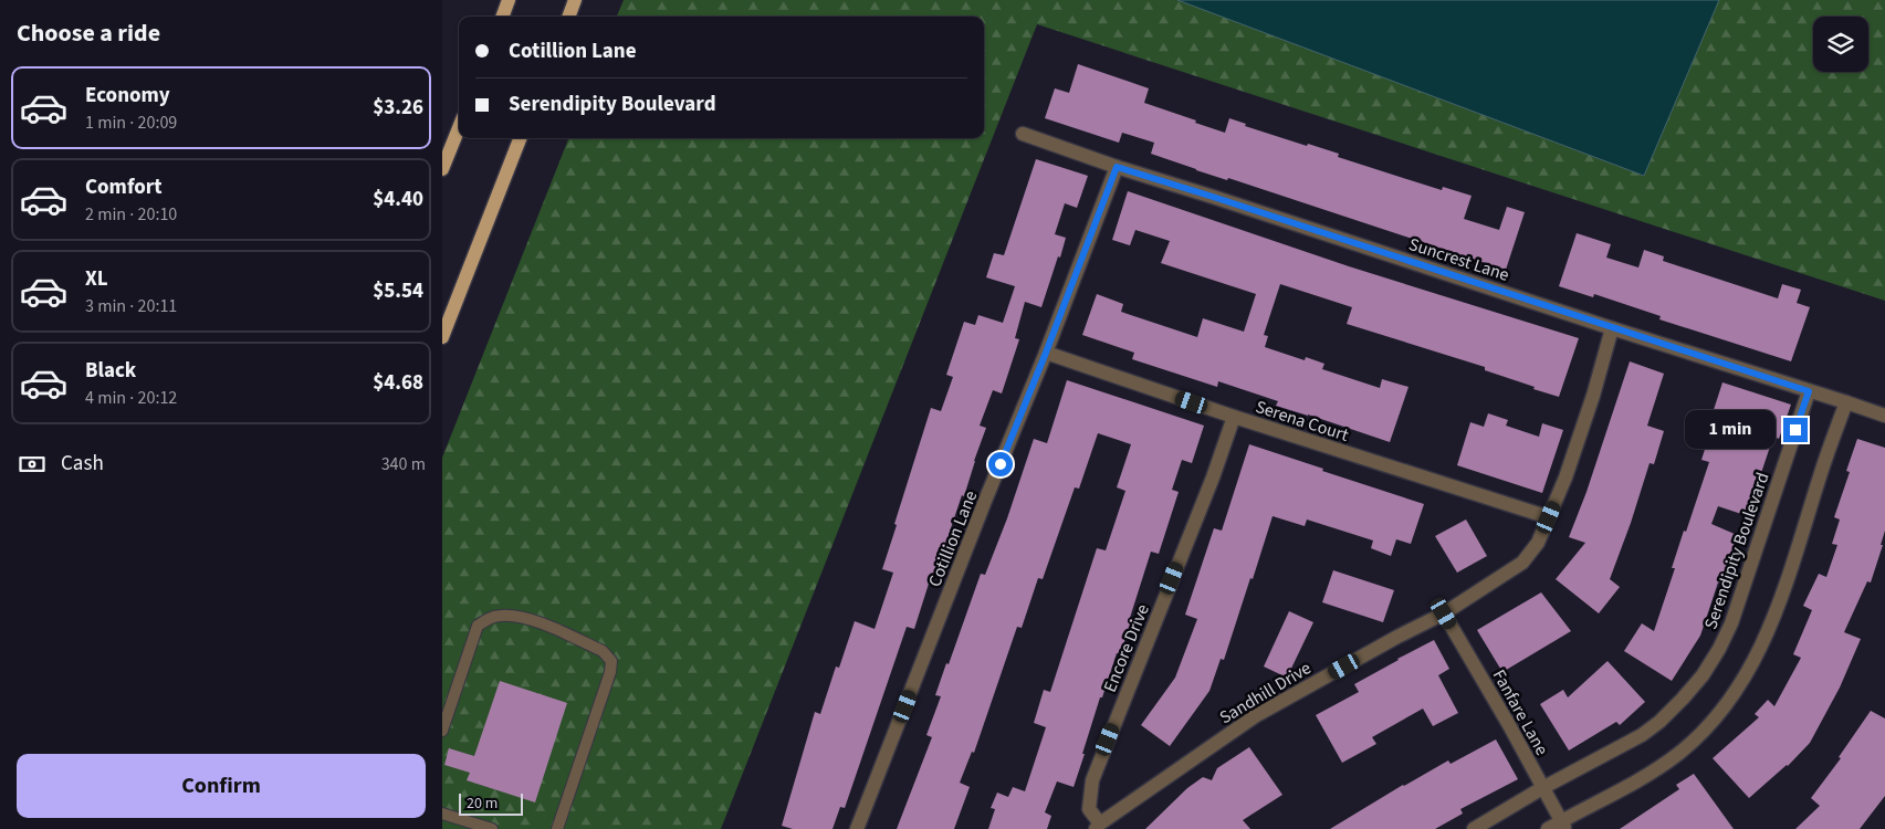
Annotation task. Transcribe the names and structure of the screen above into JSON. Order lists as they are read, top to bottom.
{
  "streets": {
    "street": [
      "Suncrest Lane",
      "Serena Court",
      "Cotillion Lane",
      "Serendipity Boulevard",
      "Encore Drive",
      "Sandhill Drive",
      "Fanfare Lane"
    ]
  },
  "crossings": [
    ["Suncrest Lane", "Cotillion Lane"],
    ["Suncrest Lane", "Serendipity Boulevard"],
    ["Suncrest Lane", "Sandhill Drive"],
    ["Serena Court", "Cotillion Lane"],
    ["Serena Court", "Encore Drive"],
    ["Serena Court", "Sandhill Drive"],
    ["Serendipity Boulevard", "Fanfare Lane"],
    ["Encore Drive", "Sandhill Drive"],
    ["Sandhill Drive", "Fanfare Lane"]
  ],
  "scale_bar": "20 m",
  "page": {
    "heading": "Choose a ride",
    "banner": ["Cotillion Lane", "Serendipity Boulevard"],
    "list": [
      {
        "name": "Economy",
        "note": "1 min · 20:09",
        "value": "$3.26"
      },
      {
        "name": "Comfort",
        "note": "2 min · 20:10",
        "value": "$4.40"
      },
      {
        "name": "XL",
        "note": "3 min · 20:11",
        "value": "$5.54"
      },
      {
        "name": "Black",
        "note": "4 min · 20:12",
        "value": "$4.68"
      }
    ],
    "bubble": "1 min",
    "pay": ["Cash", "340 m"],
    "buttons": "Confirm",
    "scale": "20 m"
  }
}
